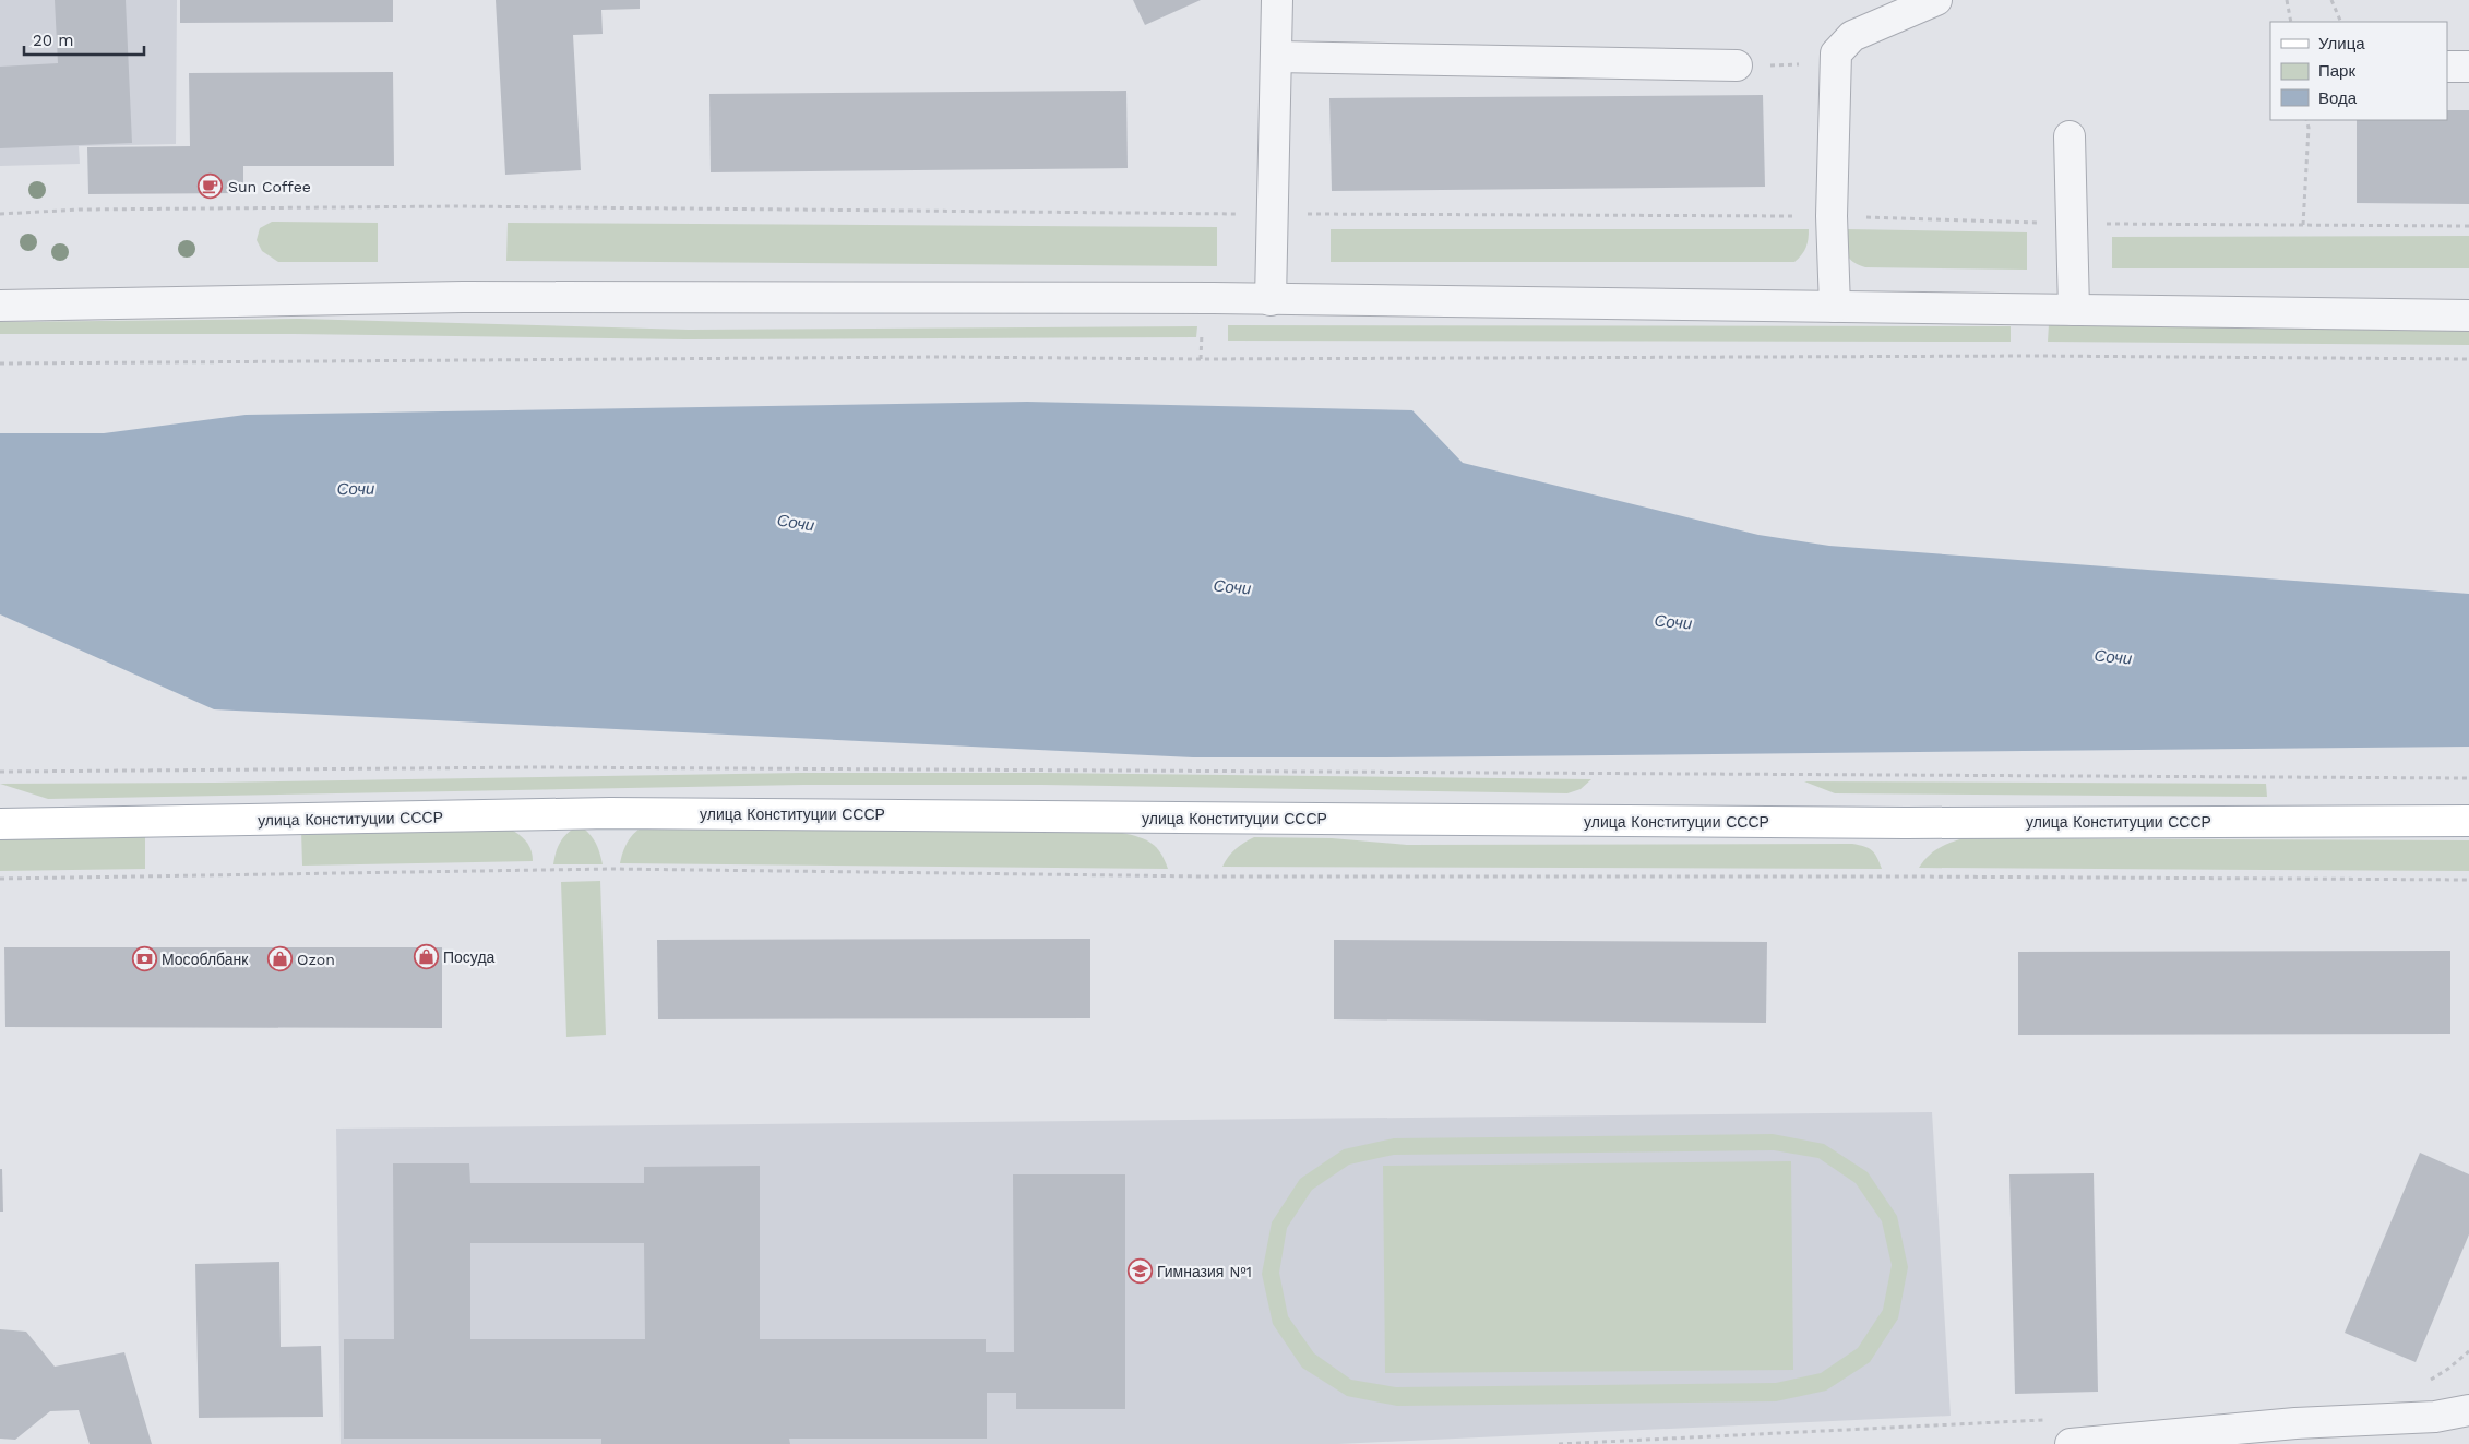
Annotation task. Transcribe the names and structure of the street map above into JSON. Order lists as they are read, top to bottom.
{
  "streets": {
    "main road": ["улица Конституции СССР"]
  },
  "water": ["Сочи"],
  "places": {
    "cafe": ["Sun Coffee"],
    "shop": ["Посуда", "Ozon"],
    "bank": ["Мособлбанк"],
    "school or university": ["Гимназия №1"]
  },
  "legend": ["Улица", "Парк", "Вода"],
  "scale_bar": "20 m"
}
